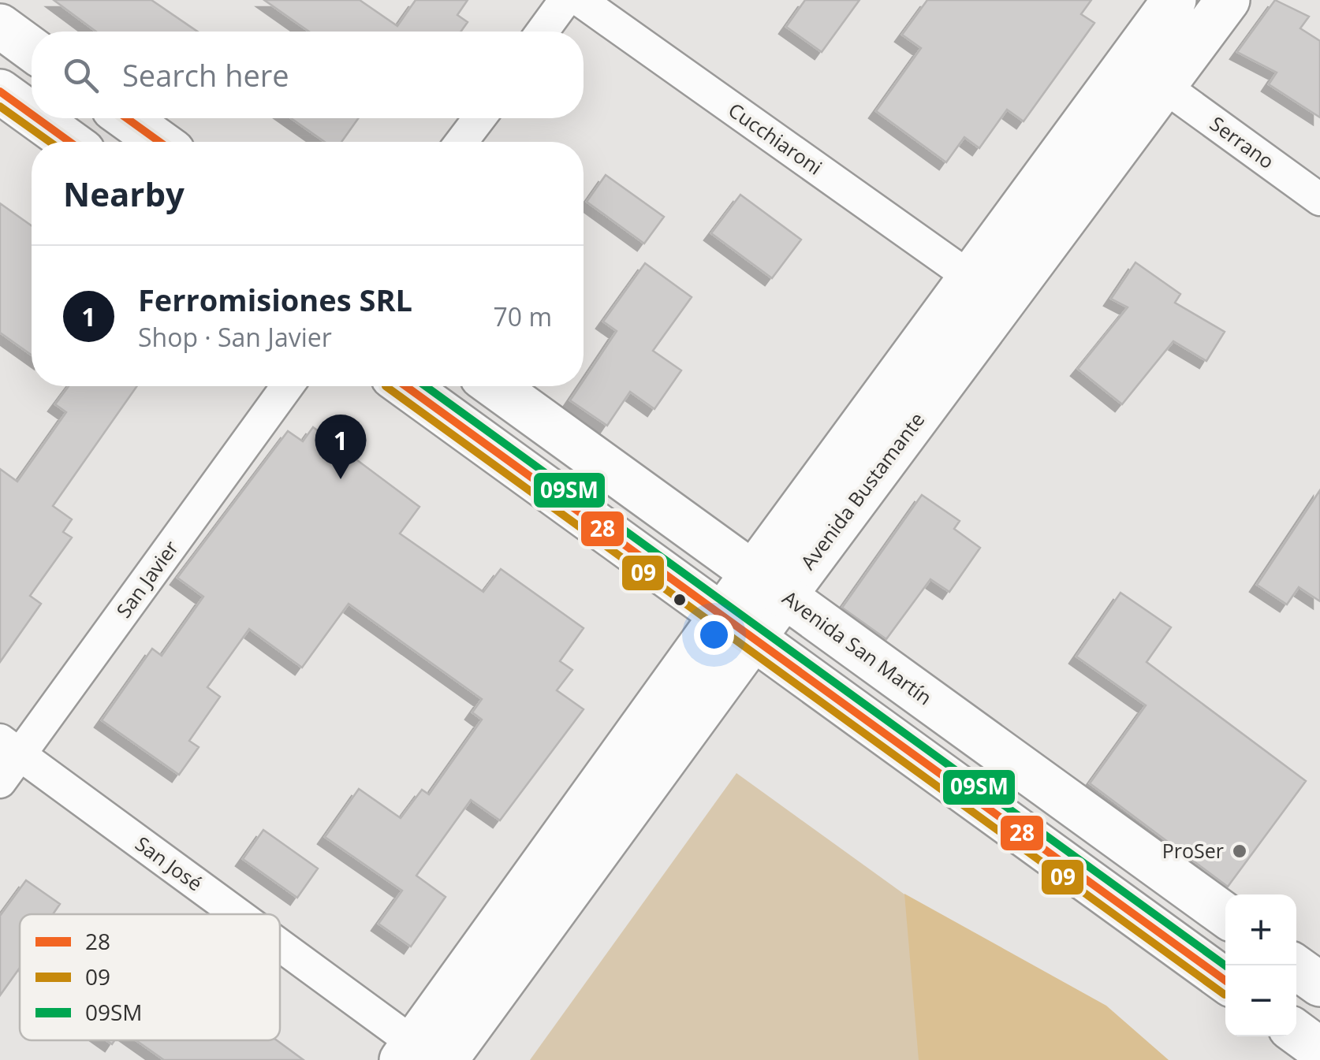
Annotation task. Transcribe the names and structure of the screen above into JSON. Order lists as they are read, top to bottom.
{
  "streets": {
    "main road": ["Avenida Bustamante", "Avenida San Martín"],
    "street": [
      "Cucchiaroni",
      "Serrano",
      "San Javier",
      "San José"
    ]
  },
  "crossings": [
    ["Cucchiaroni", "Avenida Bustamante"],
    ["Serrano", "Avenida Bustamante"],
    ["Avenida Bustamante", "Avenida San Martín"],
    ["Avenida Bustamante", "San José"],
    ["San Javier", "San José"]
  ],
  "places": ["ProSer"],
  "lines": ["transit line 28", "transit line 09", "transit line 09SM"],
  "legend": ["28", "09", "09SM"],
  "page": {
    "search": "Search here",
    "heading": "Nearby",
    "list": [
      {
        "mark": "1",
        "name": "Ferromisiones SRL",
        "note": "Shop · San Javier",
        "value": "70 m"
      }
    ],
    "pins": "1",
    "map_buttons": ["+", "−"]
  }
}
